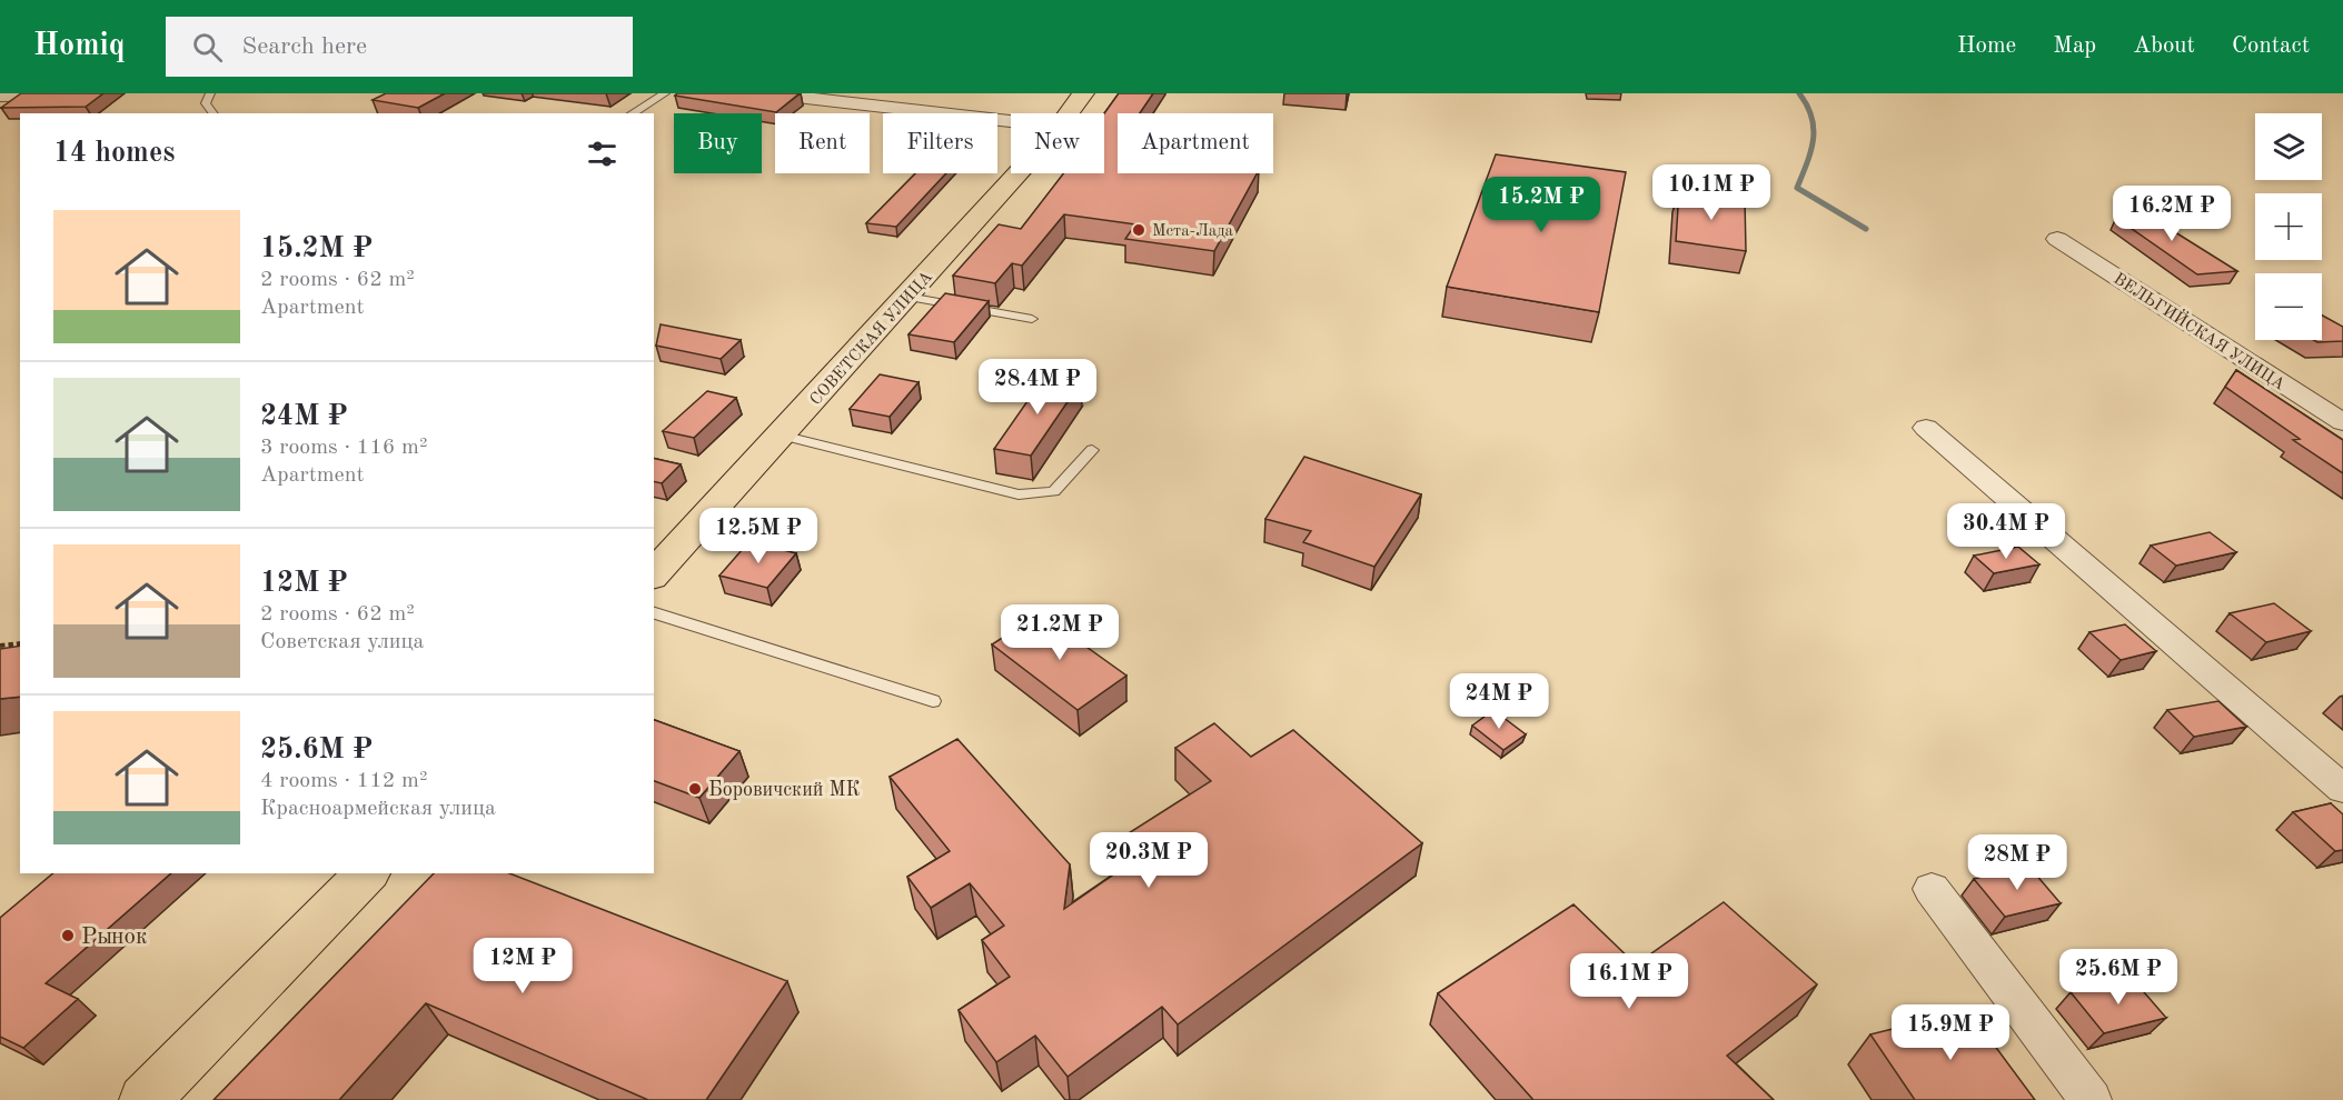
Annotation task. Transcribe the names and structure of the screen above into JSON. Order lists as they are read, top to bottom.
{
  "streets": {
    "main road": ["СОВЕТСКАЯ УЛИЦА"],
    "street": ["ВЕЛЬГИЙСКАЯ УЛИЦА"]
  },
  "places": ["Мста-Лада", "Боровичский МК", "Рынок"],
  "page": {
    "header": "Homiq",
    "search": "Search here",
    "nav": [
      "Home",
      "Map",
      "About",
      "Contact"
    ],
    "map_buttons": ["+", "−"],
    "chip": [
      "Buy",
      "Rent",
      "Filters",
      "New",
      "Apartment"
    ],
    "heading": "14 homes",
    "price": [
      "10.1M ₽",
      "15.2M ₽",
      "16.2M ₽",
      "28.4M ₽",
      "30.4M ₽",
      "12.5M ₽",
      "21.2M ₽",
      "24M ₽",
      "20.3M ₽",
      "28M ₽",
      "12M ₽",
      "25.6M ₽",
      "16.1M ₽",
      "15.9M ₽"
    ],
    "list": [
      {
        "name": "15.2M ₽",
        "note": "2 rooms · 62 m² · Apartment"
      },
      {
        "name": "24M ₽",
        "note": "3 rooms · 116 m² · Apartment"
      },
      {
        "name": "12M ₽",
        "note": "2 rooms · 62 m² · Советская улица"
      },
      {
        "name": "25.6M ₽",
        "note": "4 rooms · 112 m² · Красноармейская улица"
      }
    ]
  }
}
